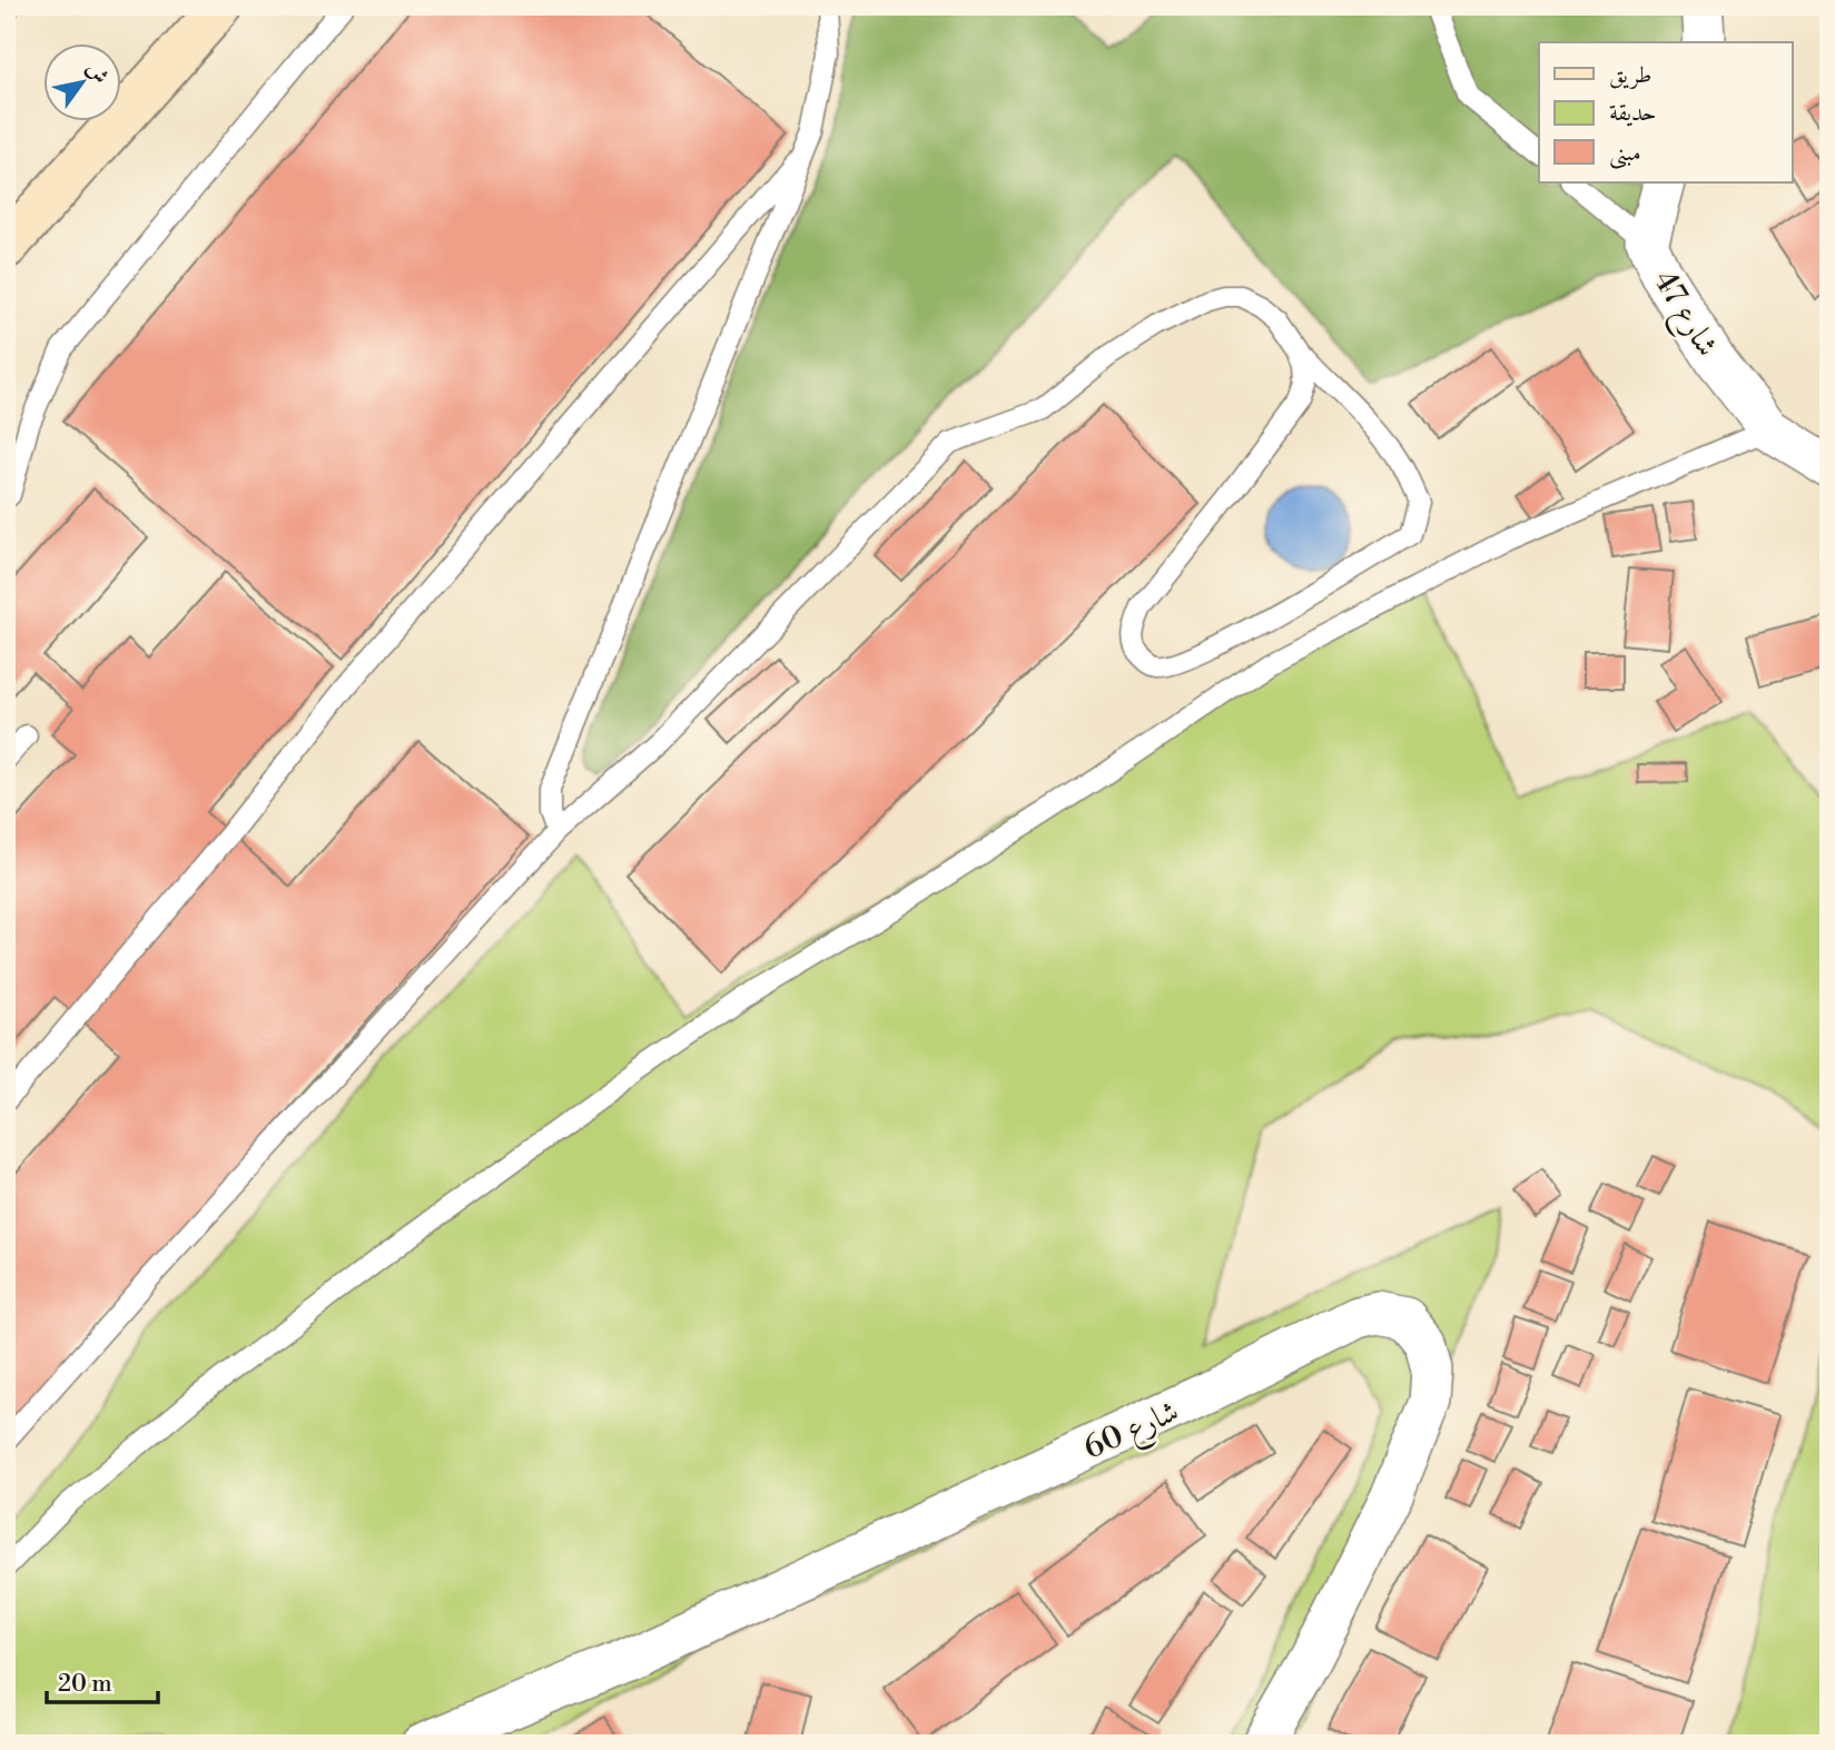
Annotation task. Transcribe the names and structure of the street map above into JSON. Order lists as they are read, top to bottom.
{
  "streets": {
    "street": ["شارع 47", "شارع 60"]
  },
  "legend": ["طريق", "حديقة", "مبنى"],
  "scale_bar": "20 m",
  "north": "top right"
}
